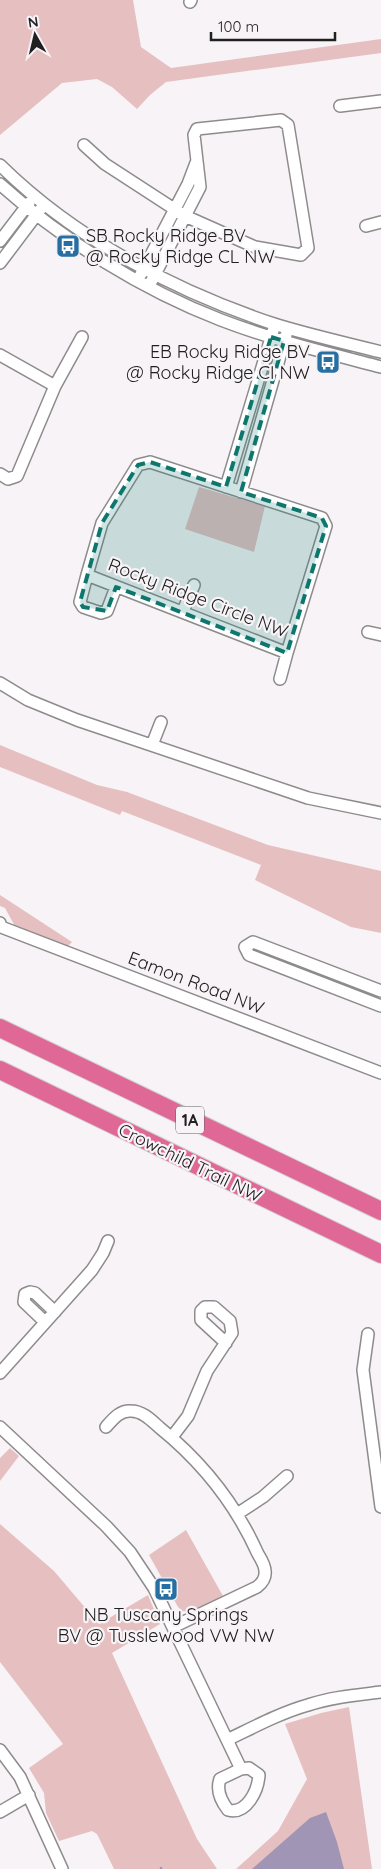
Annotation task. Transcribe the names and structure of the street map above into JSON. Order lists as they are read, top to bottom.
{
  "streets": {
    "highway": ["1A", "Crowchild Trail NW"],
    "street": ["Rocky Ridge Circle NW", "Eamon Road NW"]
  },
  "places": {
    "bus stop": ["SB Rocky Ridge BV @ Rocky Ridge CL NW", "EB Rocky Ridge BV @ Rocky Ridge CI NW", "NB Tuscany Springs BV @ Tusslewood VW NW"]
  },
  "scale_bar": "100 m",
  "north": "top"
}
